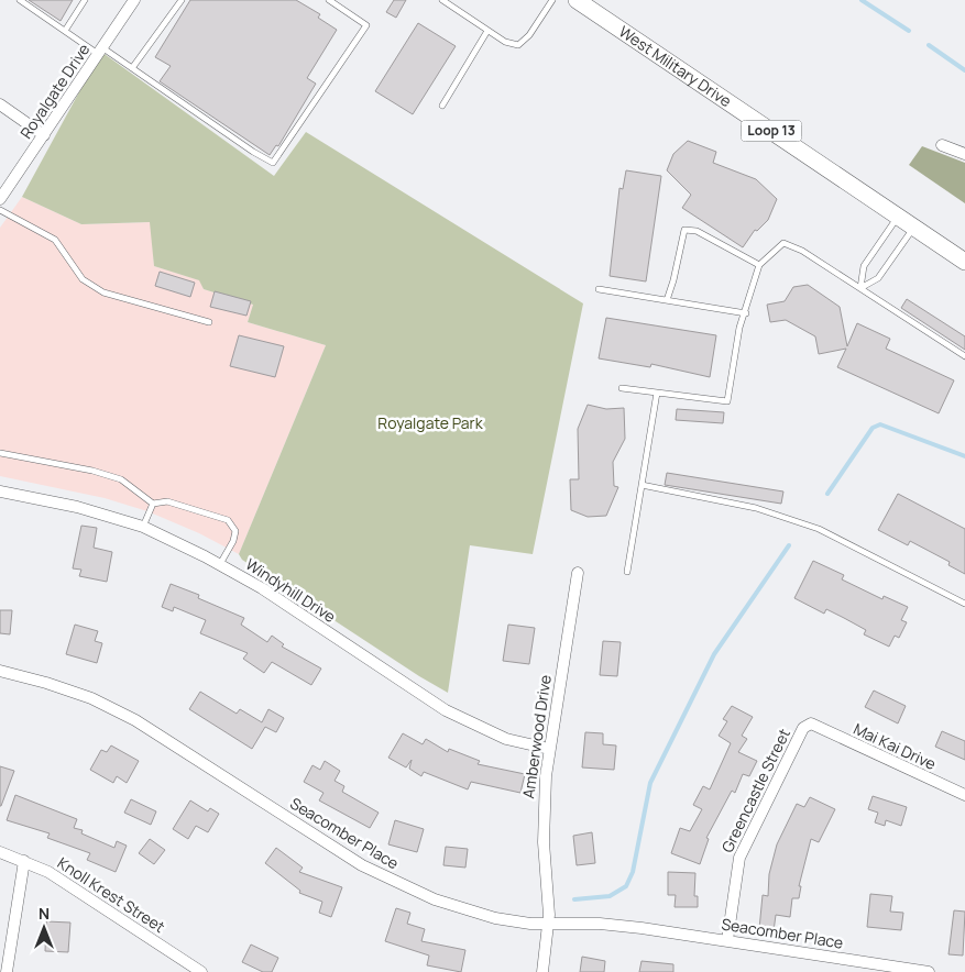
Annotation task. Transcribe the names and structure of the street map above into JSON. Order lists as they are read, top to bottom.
{
  "streets": {
    "main road": ["West Military Drive", "Loop 13"],
    "street": [
      "Royalgate Drive",
      "Windyhill Drive",
      "Amberwood Drive",
      "Mai Kai Drive",
      "Greencastle Street",
      "Seacomber Place",
      "Knoll Krest Street"
    ]
  },
  "crossings": [
    ["Windyhill Drive", "Amberwood Drive"],
    ["Amberwood Drive", "Seacomber Place"],
    ["Mai Kai Drive", "Greencastle Street"],
    ["Greencastle Street", "Seacomber Place"]
  ],
  "parks": ["Royalgate Park"],
  "north": "top"
}
